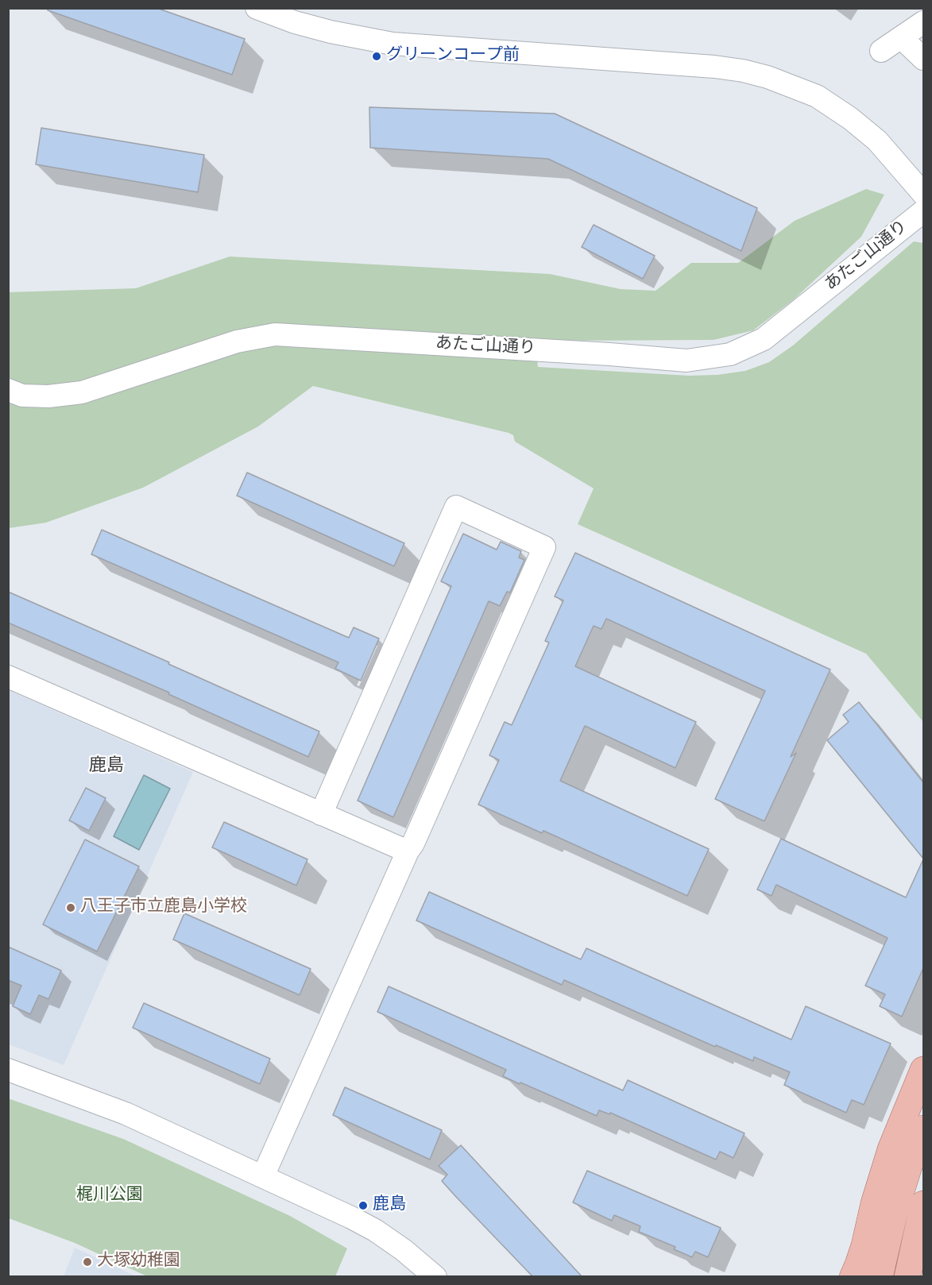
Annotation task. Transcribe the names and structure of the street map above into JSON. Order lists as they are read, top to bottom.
{
  "streets": {
    "street": ["あたご山通り"]
  },
  "districts": ["鹿島"],
  "parks": ["梶川公園"],
  "places": [
    "グリーンコープ前",
    "八王子市立鹿島小学校",
    "鹿島",
    "大塚幼稚園"
  ]
}
